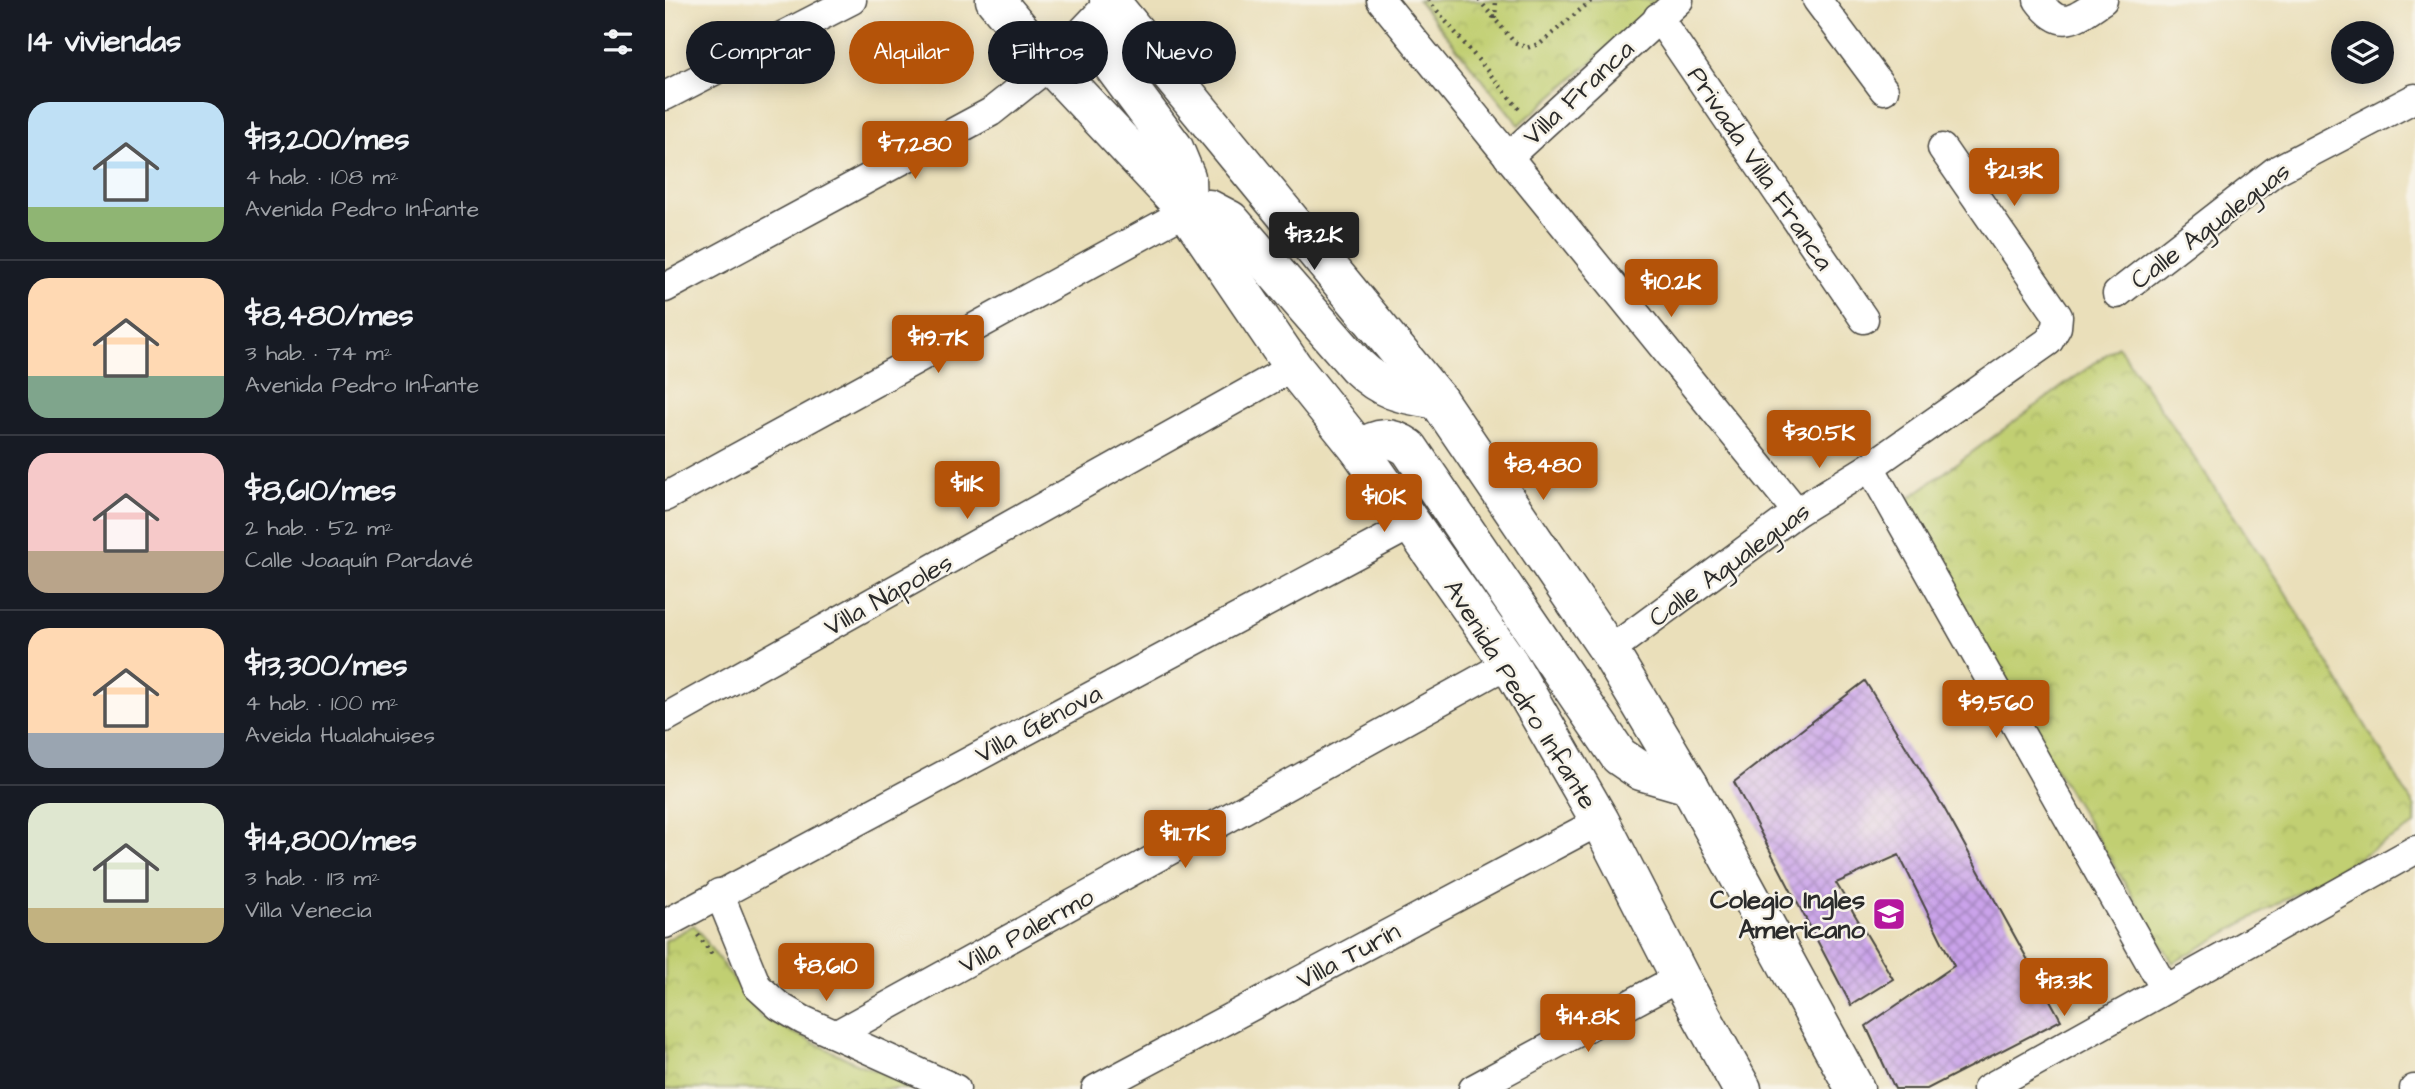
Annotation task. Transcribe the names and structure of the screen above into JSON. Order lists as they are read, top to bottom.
{
  "streets": {
    "main road": ["Avenida Pedro Infante"],
    "street": [
      "Villa Franca",
      "Privada Villa Franca",
      "Calle Agualeguas",
      "Villa Nápoles",
      "Villa Génova",
      "Villa Palermo",
      "Villa Turín"
    ]
  },
  "crossings": [
    ["Villa Franca", "Privada Villa Franca"],
    ["Villa Nápoles", "Avenida Pedro Infante"],
    ["Avenida Pedro Infante", "Villa Génova"],
    ["Avenida Pedro Infante", "Villa Palermo"],
    ["Avenida Pedro Infante", "Villa Turín"]
  ],
  "places": {
    "school or university": ["Colegio Ingles Americano"]
  },
  "page": {
    "heading": "14 viviendas",
    "chip": [
      "Comprar",
      "Alquilar",
      "Filtros",
      "Nuevo"
    ],
    "list": [
      {
        "name": "$13,200/mes",
        "note": "4 hab. · 108 m² · Avenida Pedro Infante"
      },
      {
        "name": "$8,480/mes",
        "note": "3 hab. · 74 m² · Avenida Pedro Infante"
      },
      {
        "name": "$8,610/mes",
        "note": "2 hab. · 52 m² · Calle Joaquín Pardavé"
      },
      {
        "name": "$13,300/mes",
        "note": "4 hab. · 100 m² · Aveida Hualahuises"
      },
      {
        "name": "$14,800/mes",
        "note": "3 hab. · 113 m² · Villa Venecia"
      }
    ],
    "price": [
      "$7,280",
      "$21.3K",
      "$13.2K",
      "$10.2K",
      "$19.7K",
      "$30.5K",
      "$8,480",
      "$11K",
      "$10K",
      "$9,560",
      "$11.7K",
      "$8,610",
      "$13.3K",
      "$14.8K"
    ]
  }
}
